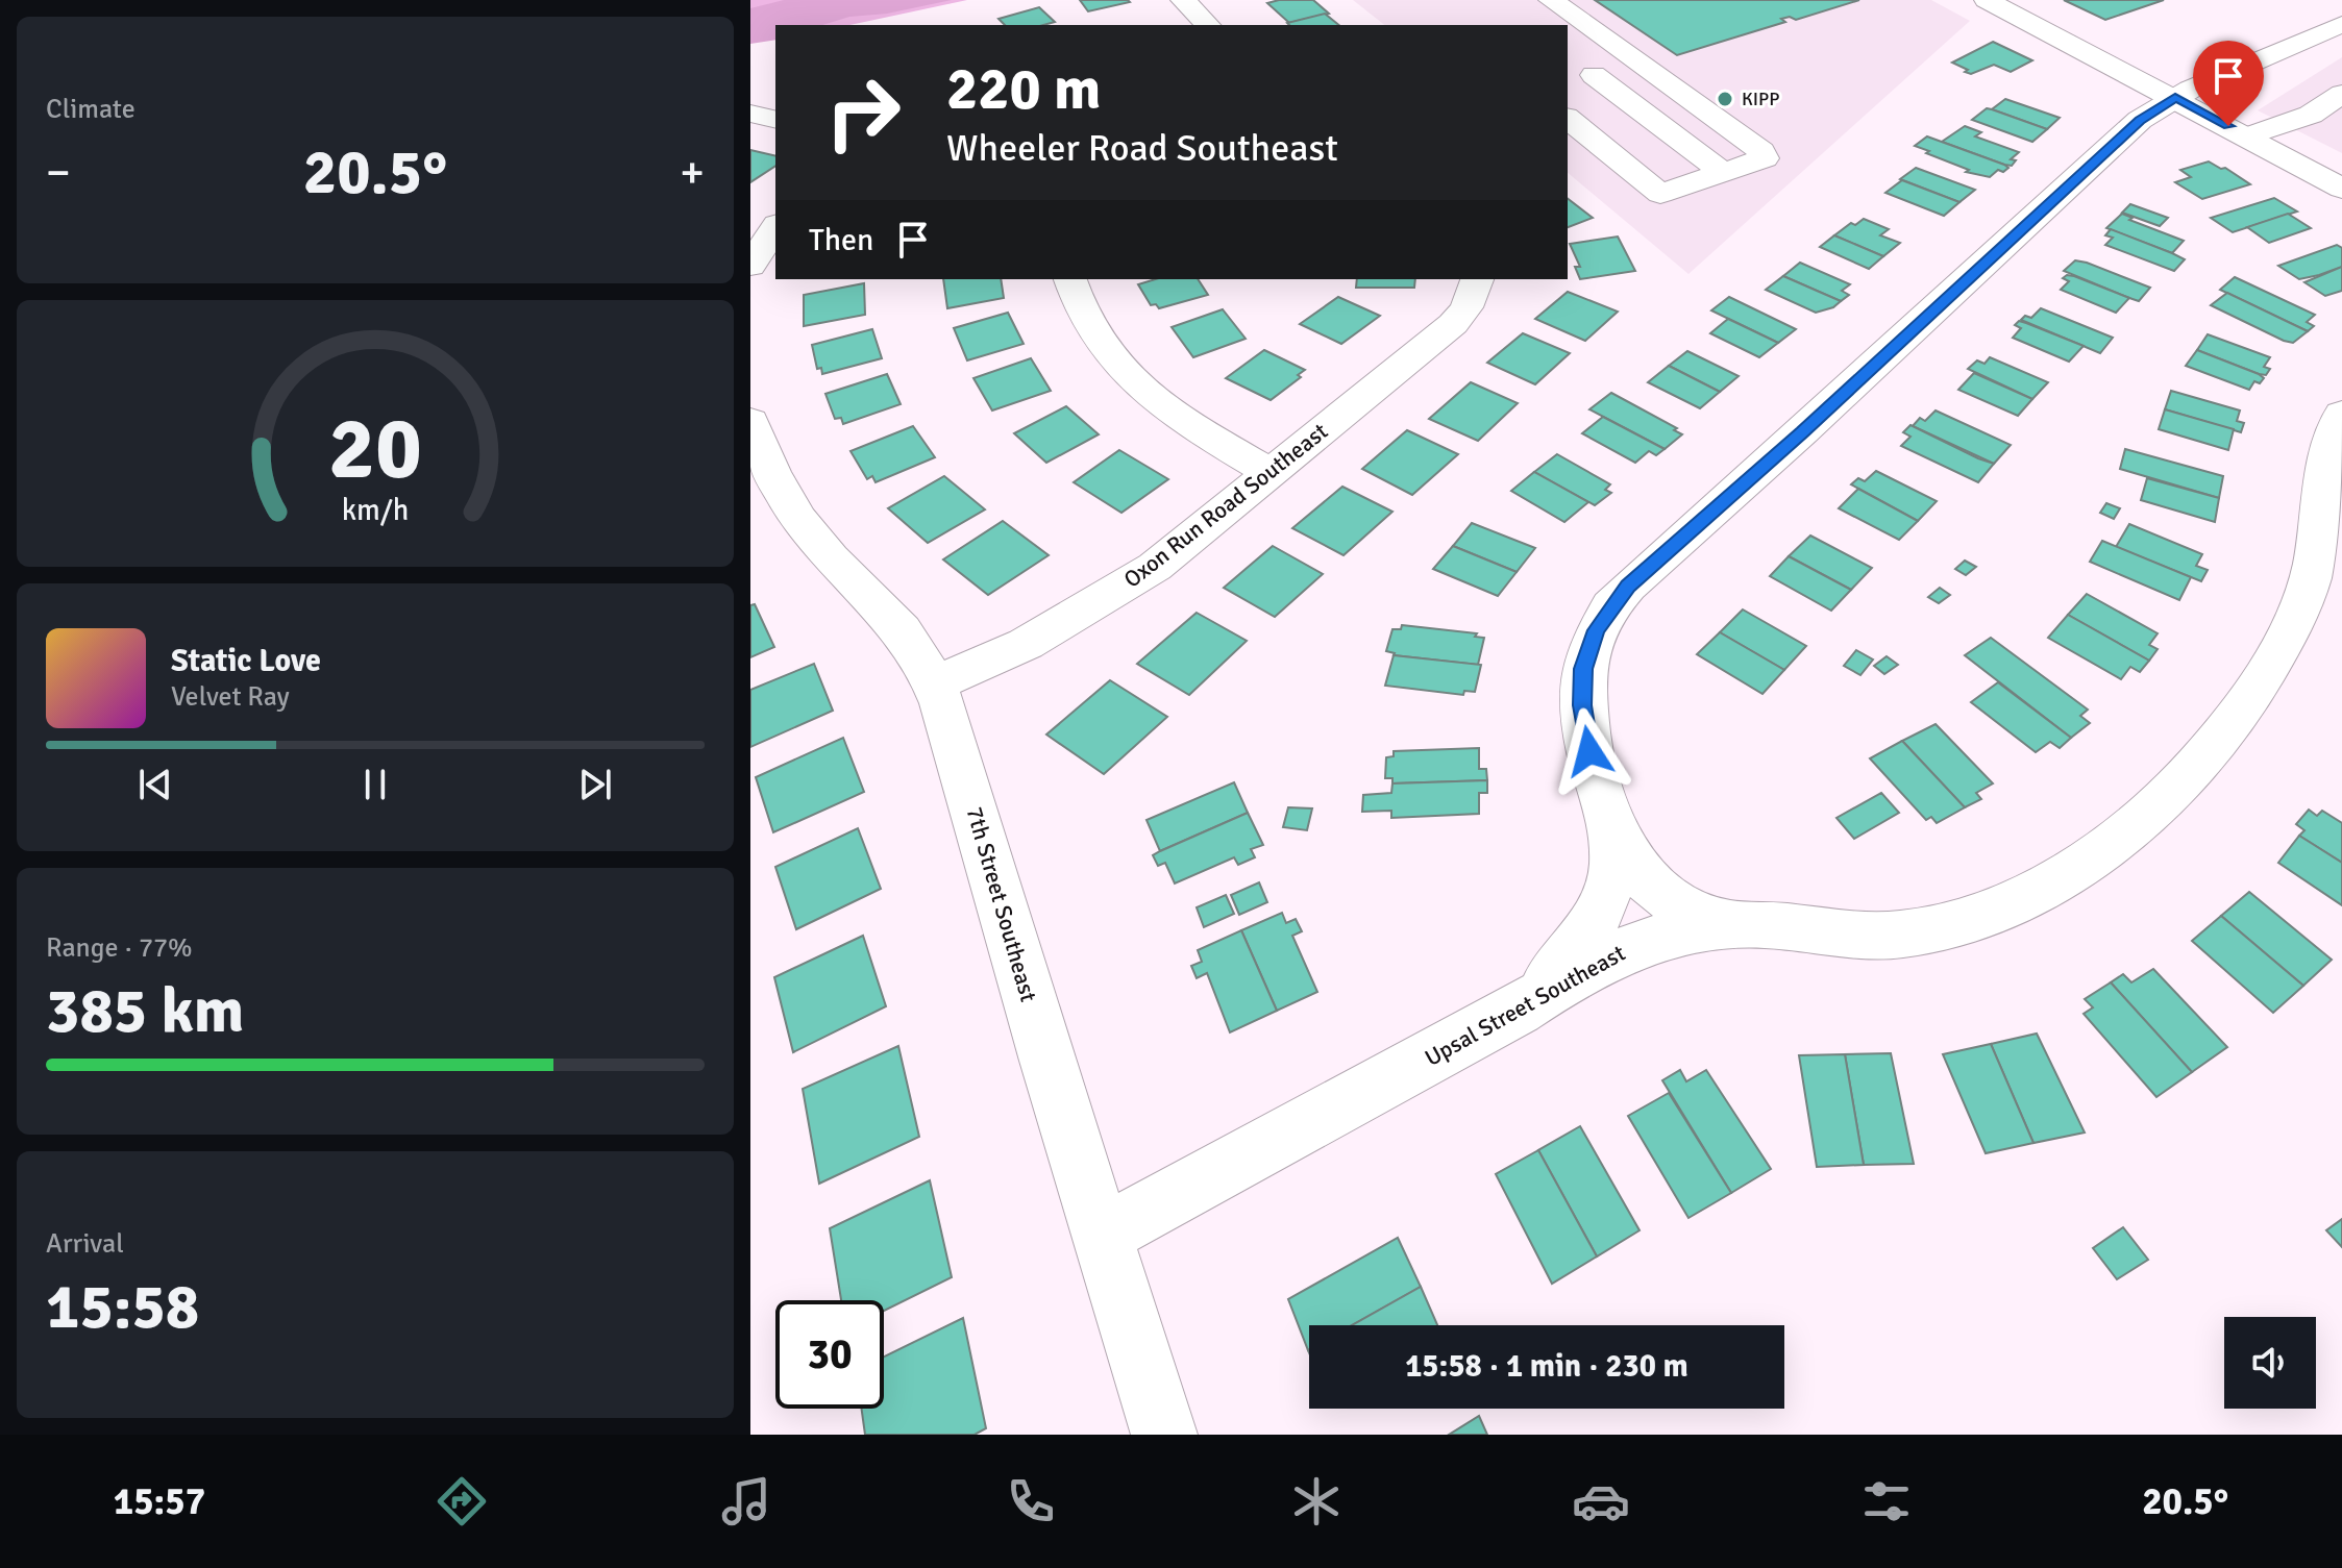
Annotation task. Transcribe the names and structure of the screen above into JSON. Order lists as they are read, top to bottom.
{
  "streets": {
    "street": ["Oxon Run Road Southeast", "7th Street Southeast", "Upsal Street Southeast"]
  },
  "crossings": [
    ["Oxon Run Road Southeast", "7th Street Southeast"],
    ["7th Street Southeast", "Upsal Street Southeast"]
  ],
  "places": ["KIPP"],
  "page": {
    "tile": [
      "Climate",
      ["Range · 77%", "385 km"],
      ["Arrival", "15:58"]
    ],
    "turn": ["220 m", "Wheeler Road Southeast"],
    "heat": ["−", "20.5°", "+"],
    "then": "Then",
    "song": ["Static Love", "Velvet Ray"],
    "limit": "30",
    "trip": "15:58 · 1 min · 230 m",
    "tabs": ["15:57", "20.5°"],
    "gauge": ["20", "km/h"]
  }
}
